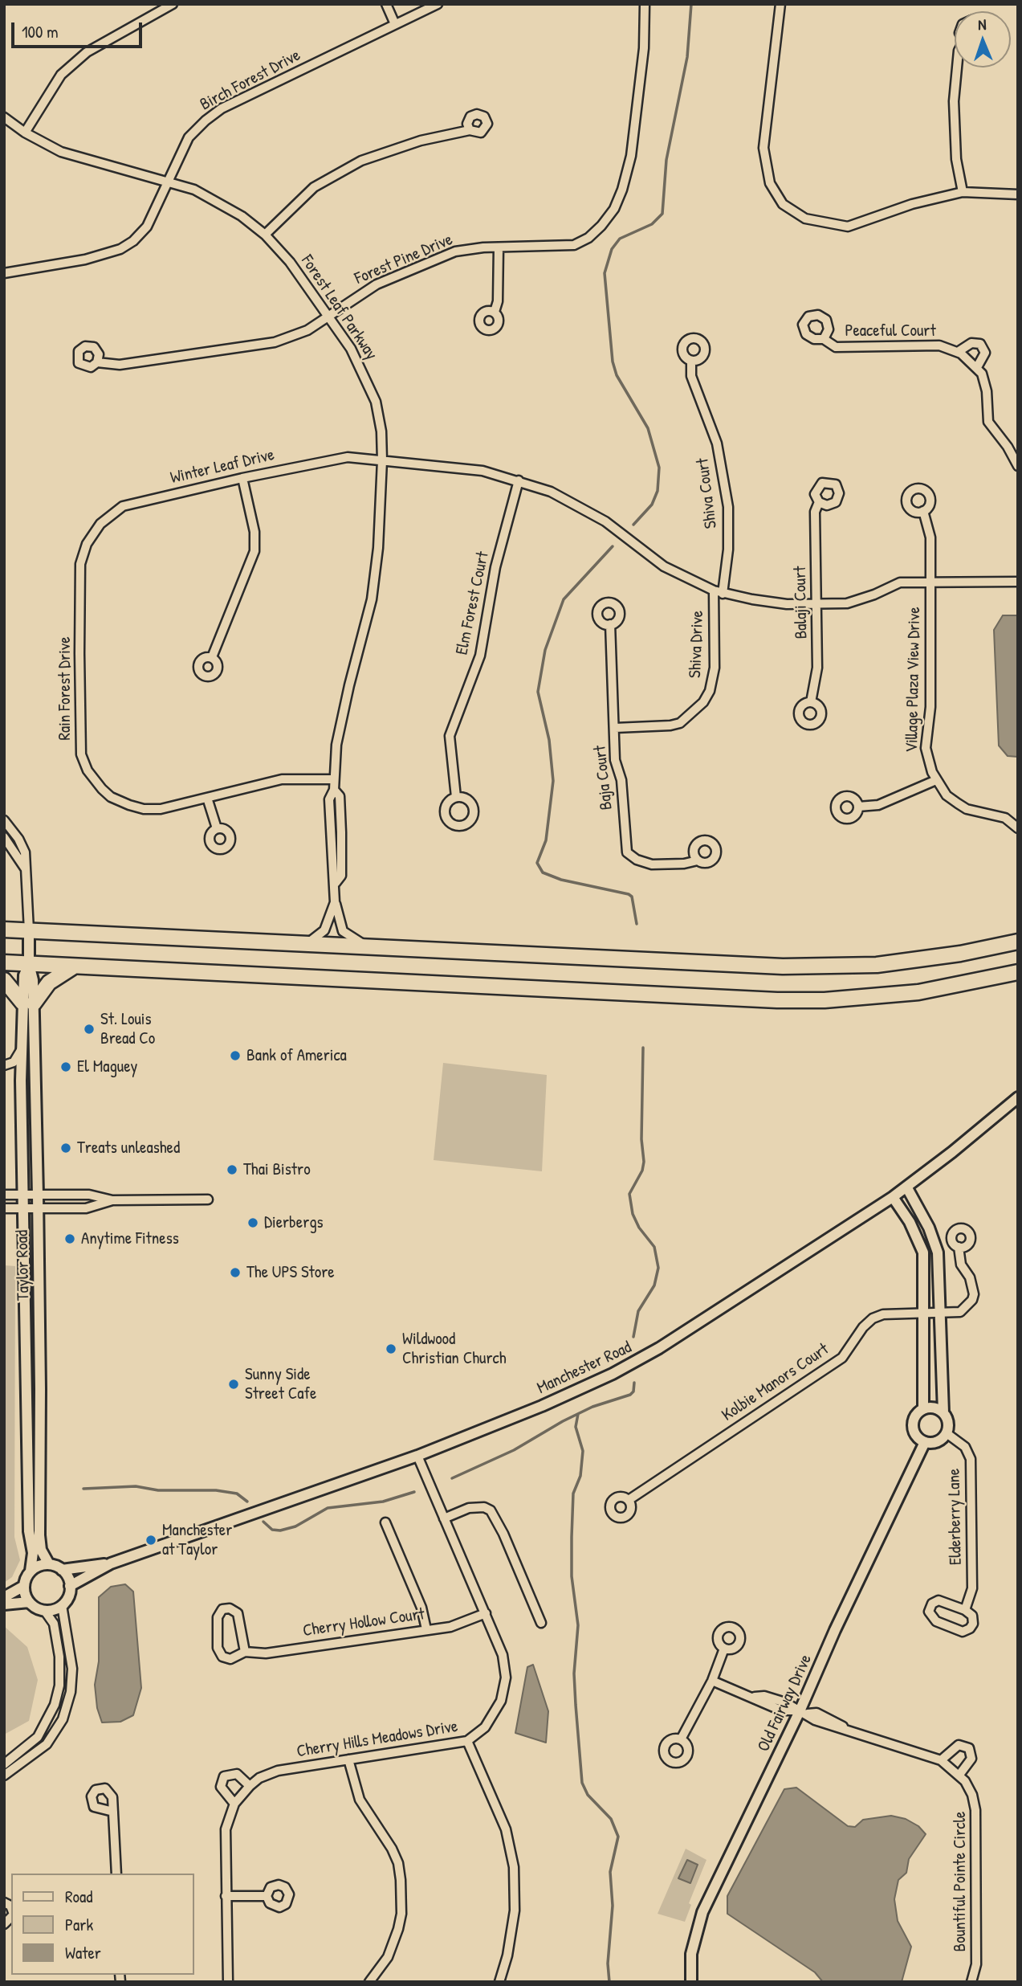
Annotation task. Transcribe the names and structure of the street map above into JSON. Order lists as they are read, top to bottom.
{
  "streets": {
    "street": [
      "Birch Forest Drive",
      "Forest Pine Drive",
      "Forest Leaf Parkway",
      "Peaceful Court",
      "Winter Leaf Drive",
      "Shiva Court",
      "Balaji Court",
      "Elm Forest Court",
      "Shiva Drive",
      "Village Plaza View Drive",
      "Rain Forest Drive",
      "Baja Court",
      "Taylor Road",
      "Manchester Road",
      "Kolbie Manors Court",
      "Elderberry Lane",
      "Cherry Hollow Court",
      "Old Fairway Drive",
      "Cherry Hills Meadows Drive",
      "Bountiful Pointe Circle"
    ]
  },
  "crossings": [
    ["Birch Forest Drive", "Forest Leaf Parkway"],
    ["Forest Pine Drive", "Forest Leaf Parkway"],
    ["Forest Leaf Parkway", "Winter Leaf Drive"],
    ["Forest Leaf Parkway", "Rain Forest Drive"],
    ["Winter Leaf Drive", "Shiva Court"],
    ["Winter Leaf Drive", "Balaji Court"],
    ["Winter Leaf Drive", "Elm Forest Court"],
    ["Winter Leaf Drive", "Shiva Drive"],
    ["Winter Leaf Drive", "Village Plaza View Drive"],
    ["Winter Leaf Drive", "Rain Forest Drive"],
    ["Shiva Court", "Shiva Drive"],
    ["Shiva Drive", "Baja Court"],
    ["Taylor Road", "Manchester Road"],
    ["Manchester Road", "Cherry Hills Meadows Drive"],
    ["Elderberry Lane", "Old Fairway Drive"],
    ["Cherry Hollow Court", "Cherry Hills Meadows Drive"],
    ["Old Fairway Drive", "Bountiful Pointe Circle"]
  ],
  "places": [
    "St. Louis Bread Co",
    "Bank of America",
    "El Maguey",
    "Treats unleashed",
    "Thai Bistro",
    "Dierbergs",
    "Anytime Fitness",
    "The UPS Store",
    "Wildwood Christian Church",
    "Sunny Side Street Cafe",
    "Manchester at Taylor"
  ],
  "legend": ["Road", "Park", "Water"],
  "scale_bar": "100 m",
  "north": "top"
}
